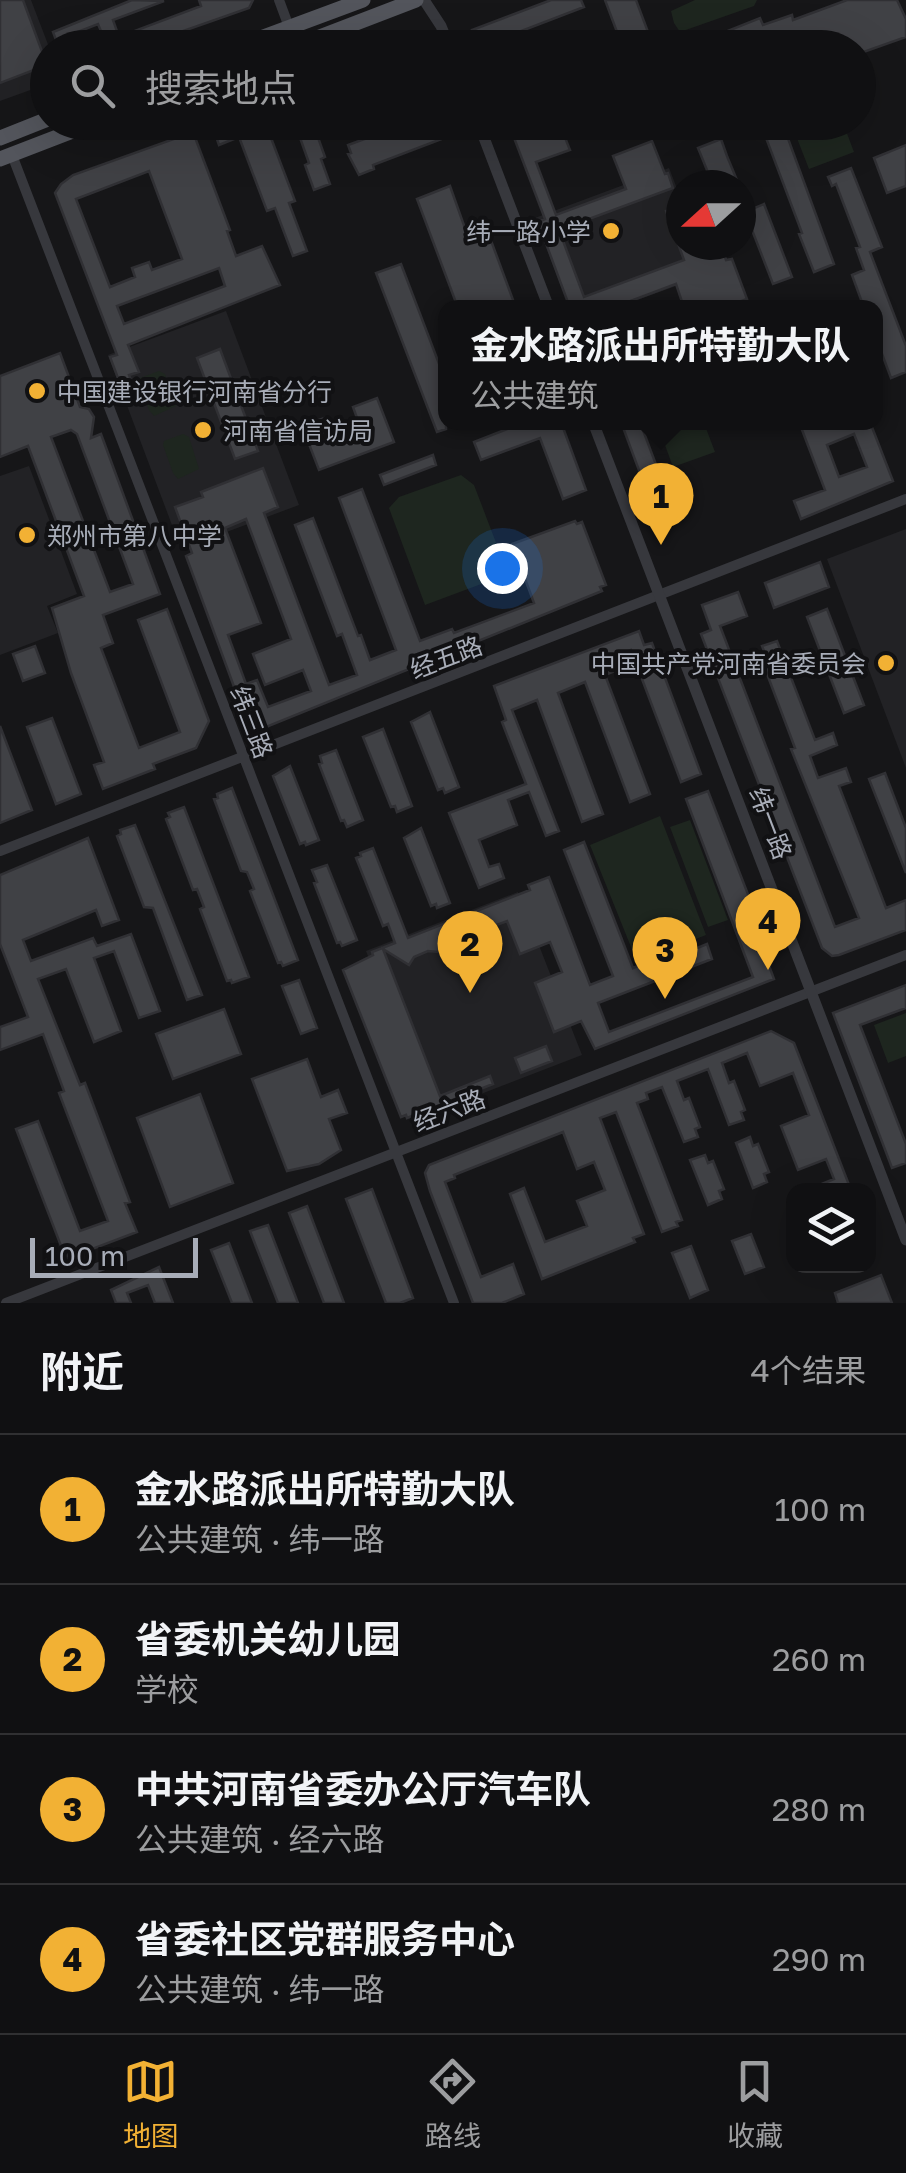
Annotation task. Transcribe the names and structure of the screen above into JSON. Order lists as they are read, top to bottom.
{
  "streets": {
    "street": [
      "经五路",
      "纬三路",
      "纬一路",
      "经六路"
    ]
  },
  "crossings": [
    ["经五路", "纬三路"],
    ["经五路", "纬一路"],
    ["纬三路", "经六路"],
    ["纬一路", "经六路"]
  ],
  "places": [
    "纬一路小学",
    "中国建设银行河南省分行",
    "河南省信访局",
    "郑州市第八中学",
    "中国共产党河南省委员会"
  ],
  "scale_bar": "100 m",
  "north": "left",
  "page": {
    "search": "搜索地点",
    "popup": ["金水路派出所特勤大队", "公共建筑"],
    "pins": [
      "1",
      "4",
      "2",
      "3"
    ],
    "scale": "100 m",
    "heading": ["附近", "4个结果"],
    "list": [
      {
        "mark": "1",
        "name": "金水路派出所特勤大队",
        "note": "公共建筑 · 纬一路",
        "value": "100 m"
      },
      {
        "mark": "2",
        "name": "省委机关幼儿园",
        "note": "学校",
        "value": "260 m"
      },
      {
        "mark": "3",
        "name": "中共河南省委办公厅汽车队",
        "note": "公共建筑 · 经六路",
        "value": "280 m"
      },
      {
        "mark": "4",
        "name": "省委社区党群服务中心",
        "note": "公共建筑 · 纬一路",
        "value": "290 m"
      }
    ],
    "nav": ["地图", "路线", "收藏"]
  }
}
